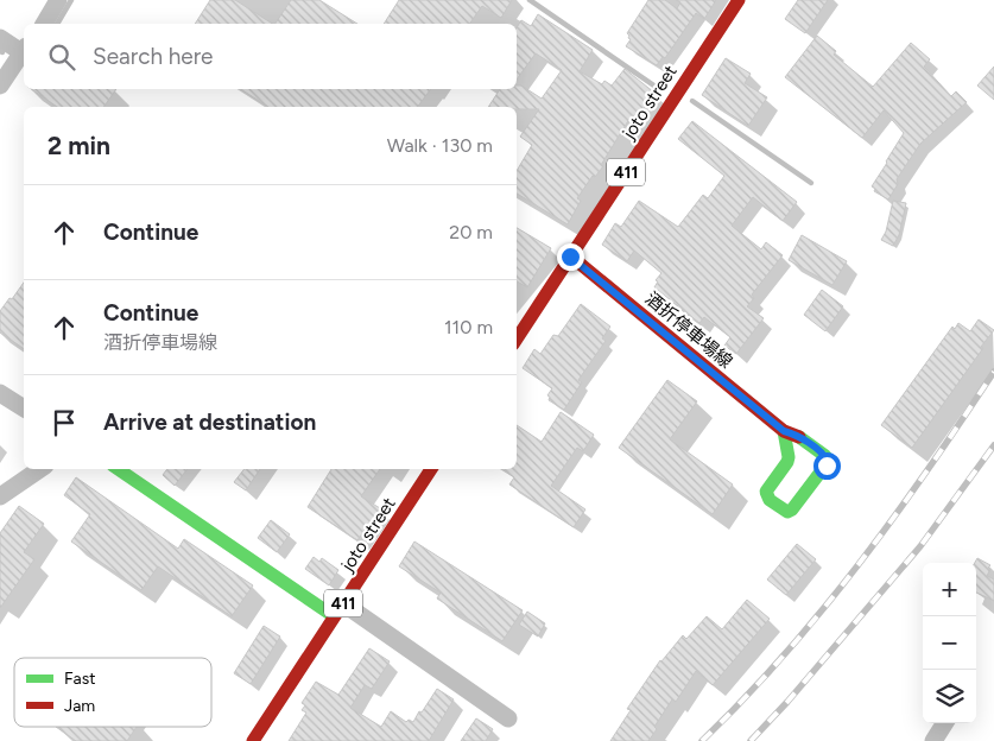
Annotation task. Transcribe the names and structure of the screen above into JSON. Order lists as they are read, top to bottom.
{
  "streets": {
    "main road": ["joto street", "411", "酒折停車場線"]
  },
  "crossings": [
    ["joto street", "酒折停車場線"]
  ],
  "legend": ["Fast", "Jam"],
  "page": {
    "search": "Search here",
    "heading": ["2 min", "Walk · 130 m"],
    "list": [
      ["Continue", "20 m"],
      ["Continue", "酒折停車場線", "110 m"],
      "Arrive at destination"
    ],
    "map_buttons": ["+", "−"]
  }
}
